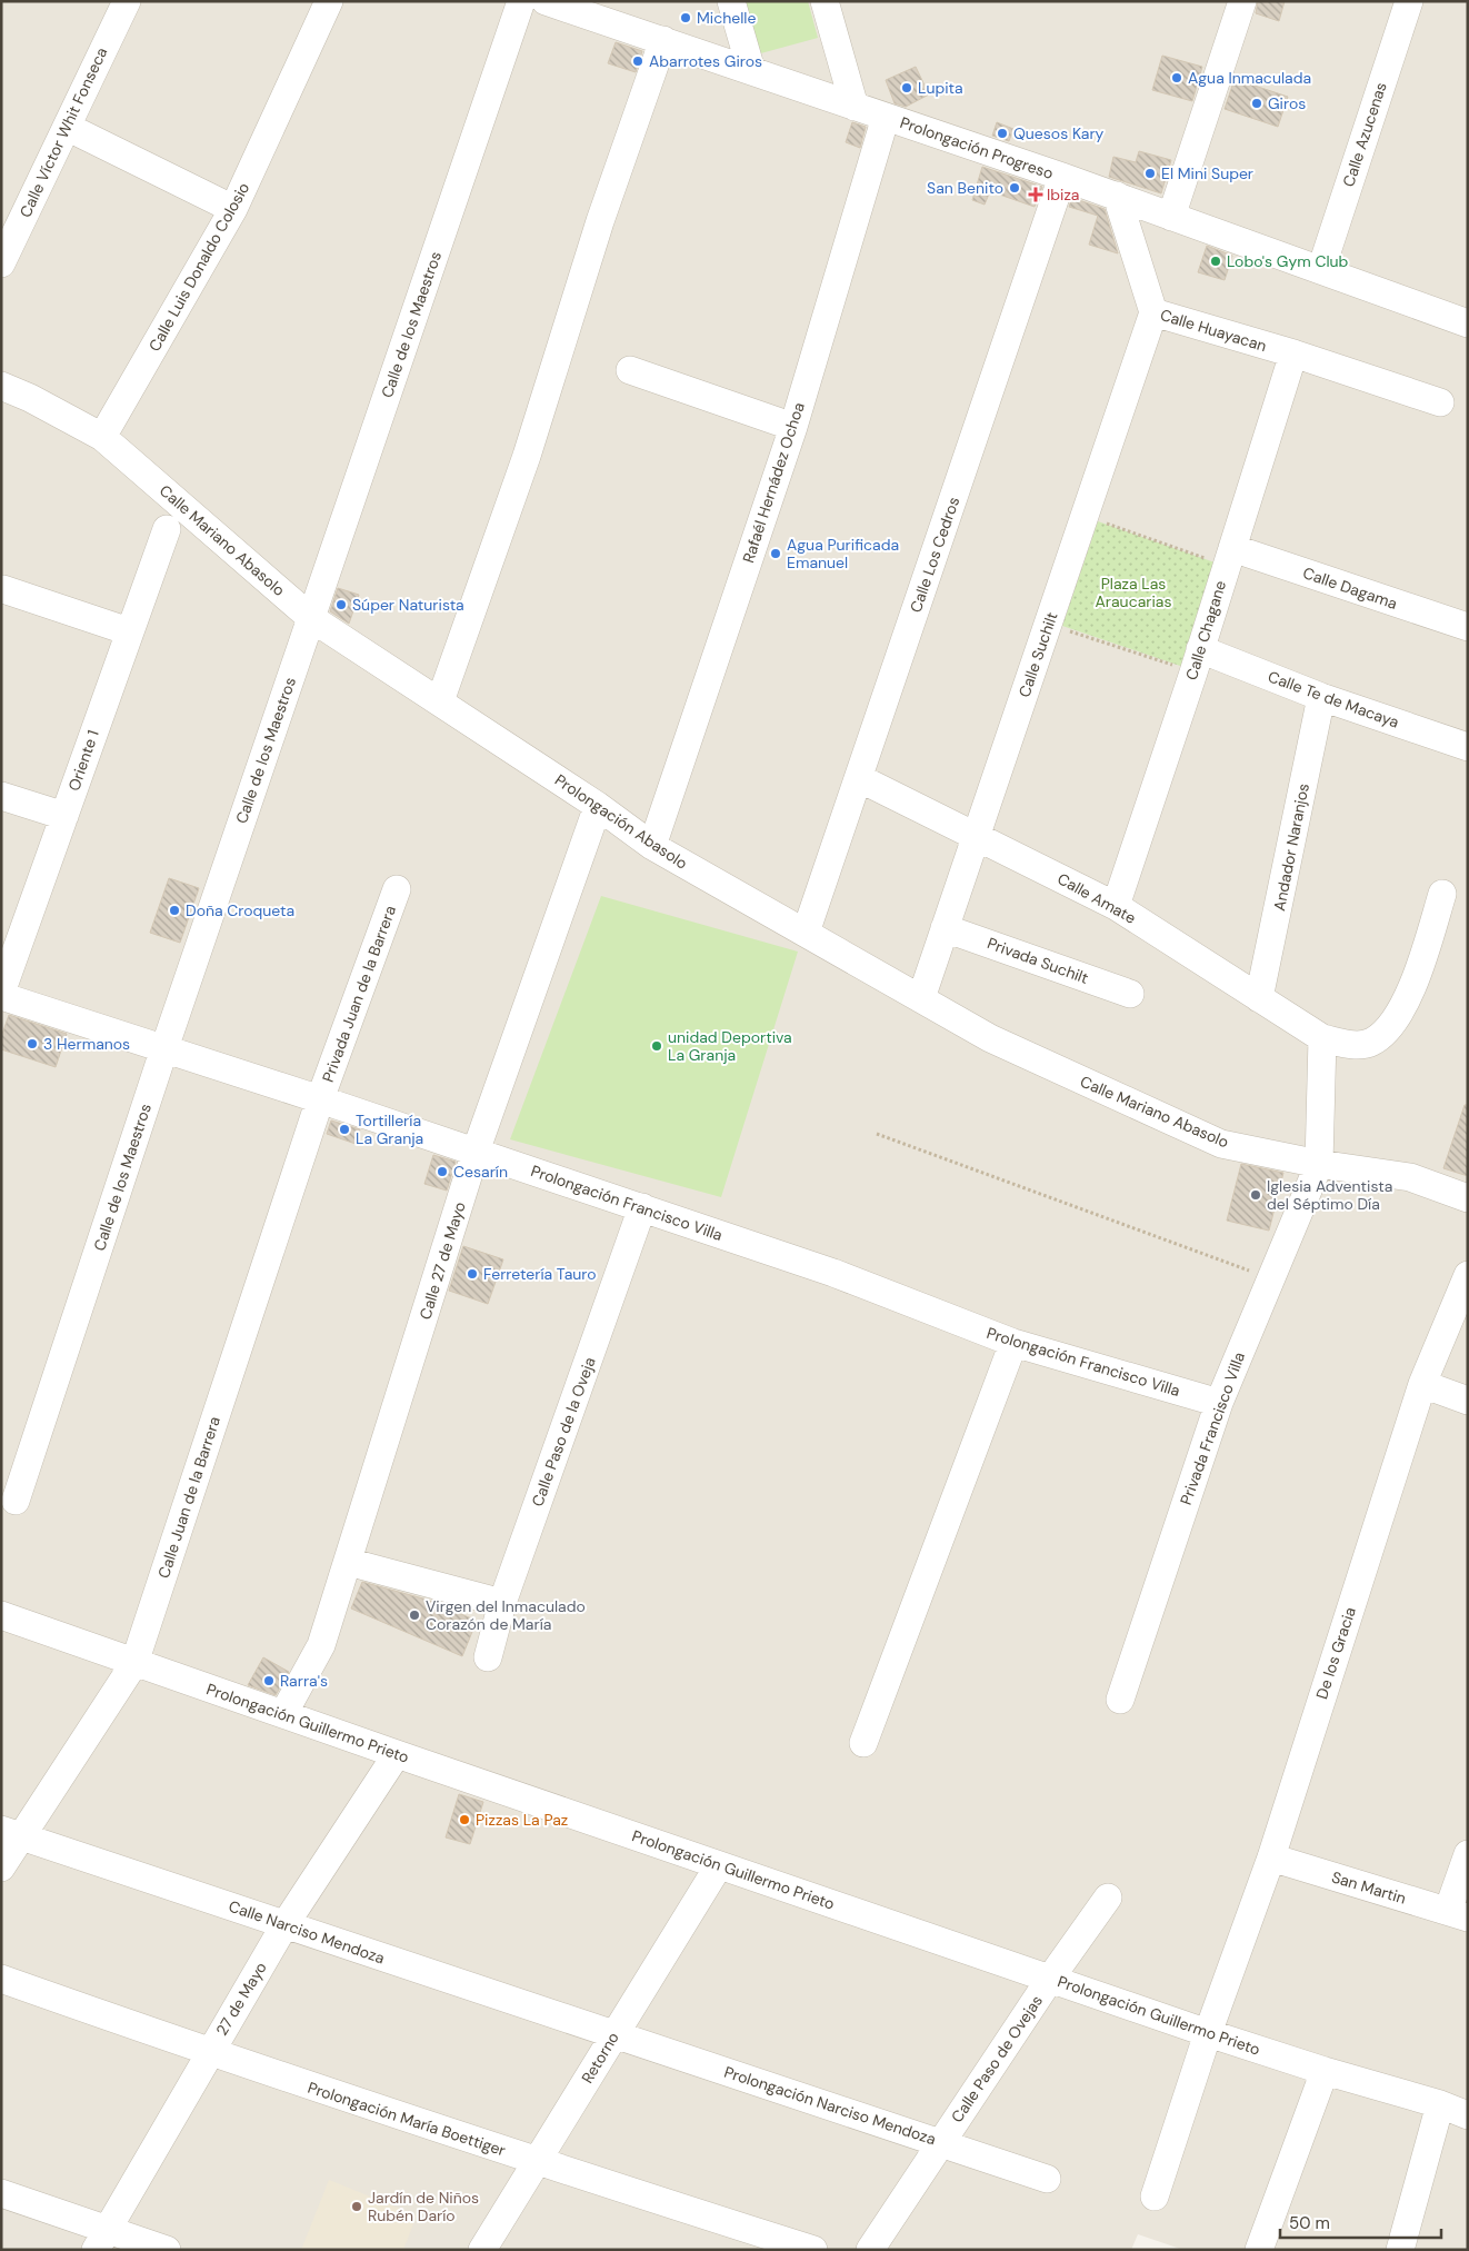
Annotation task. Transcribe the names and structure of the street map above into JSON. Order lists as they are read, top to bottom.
{
  "streets": {
    "street": [
      "Calle Víctor Whit Fonseca",
      "Calle Azucenas",
      "Prolongación Progreso",
      "Calle Luis Donaldo Colosio",
      "Calle de los Maestros",
      "Calle Huayacan",
      "Rafaél Hernádez Ochoa",
      "Calle Mariano Abasolo",
      "Calle Los Cedros",
      "Calle Dagama",
      "Calle Chagane",
      "Calle Suchilt",
      "Calle Te de Macaya",
      "Oriente 1",
      "Prolongación Abasolo",
      "Andador Naranjos",
      "Calle Amate",
      "Privada Suchilt",
      "Privada Juan de la Barrera",
      "Prolongación Francisco Villa",
      "Calle 27 de Mayo",
      "Privada Francisco Villa",
      "Calle Paso de la Oveja",
      "Calle Juan de la Barrera",
      "De los Gracia",
      "Prolongación Guillermo Prieto",
      "San Martin",
      "Calle Narciso Mendoza",
      "27 de Mayo",
      "Retorno",
      "Calle Paso de Ovejas",
      "Prolongación Narciso Mendoza",
      "Prolongación María Boettiger"
    ]
  },
  "crossings": [
    ["Calle Azucenas", "Prolongación Progreso"],
    ["Prolongación Progreso", "Calle Huayacan"],
    ["Prolongación Progreso", "Rafaél Hernádez Ochoa"],
    ["Prolongación Progreso", "Calle Los Cedros"],
    ["Calle Luis Donaldo Colosio", "Calle Mariano Abasolo"],
    ["Calle de los Maestros", "Calle Mariano Abasolo"],
    ["Calle de los Maestros", "Prolongación Francisco Villa"],
    ["Calle Huayacan", "Calle Chagane"],
    ["Calle Huayacan", "Calle Suchilt"],
    ["Rafaél Hernádez Ochoa", "Prolongación Abasolo"],
    ["Calle Mariano Abasolo", "Calle Suchilt"],
    ["Calle Mariano Abasolo", "Prolongación Abasolo"],
    ["Calle Mariano Abasolo", "Privada Francisco Villa"],
    ["Calle Los Cedros", "Prolongación Abasolo"],
    ["Calle Los Cedros", "Calle Amate"],
    ["Calle Dagama", "Calle Chagane"],
    ["Calle Chagane", "Calle Te de Macaya"],
    ["Calle Chagane", "Calle Amate"],
    ["Calle Suchilt", "Prolongación Abasolo"],
    ["Calle Suchilt", "Calle Amate"],
    ["Calle Suchilt", "Privada Suchilt"],
    ["Calle Te de Macaya", "Andador Naranjos"],
    ["Oriente 1", "Prolongación Francisco Villa"],
    ["Prolongación Abasolo", "Calle 27 de Mayo"],
    ["Andador Naranjos", "Calle Amate"],
    ["Privada Juan de la Barrera", "Prolongación Francisco Villa"],
    ["Privada Juan de la Barrera", "Calle Juan de la Barrera"],
    ["Prolongación Francisco Villa", "Calle 27 de Mayo"],
    ["Prolongación Francisco Villa", "Privada Francisco Villa"],
    ["Prolongación Francisco Villa", "Calle Paso de la Oveja"],
    ["Prolongación Francisco Villa", "Calle Juan de la Barrera"],
    ["Calle 27 de Mayo", "Prolongación Guillermo Prieto"],
    ["Calle Juan de la Barrera", "Prolongación Guillermo Prieto"],
    ["Calle Juan de la Barrera", "Calle Narciso Mendoza"],
    ["De los Gracia", "Prolongación Guillermo Prieto"],
    ["De los Gracia", "San Martin"],
    ["Prolongación Guillermo Prieto", "27 de Mayo"],
    ["Prolongación Guillermo Prieto", "Retorno"],
    ["Prolongación Guillermo Prieto", "Calle Paso de Ovejas"],
    ["Calle Narciso Mendoza", "27 de Mayo"],
    ["Calle Narciso Mendoza", "Retorno"],
    ["Calle Narciso Mendoza", "Prolongación Narciso Mendoza"],
    ["27 de Mayo", "Prolongación María Boettiger"],
    ["Retorno", "Prolongación Narciso Mendoza"],
    ["Retorno", "Prolongación María Boettiger"],
    ["Calle Paso de Ovejas", "Prolongación Narciso Mendoza"]
  ],
  "parks": ["Plaza Las Araucarias"],
  "places": {
    "other": [
      "Michelle",
      "Abarrotes Giros",
      "Agua Inmaculada",
      "Lupita",
      "Giros",
      "Quesos Kary",
      "El Mini Super",
      "San Benito",
      "Lobo's Gym Club",
      "Agua Purificada Emanuel",
      "Súper Naturista",
      "Doña Croqueta",
      "3 Hermanos",
      "unidad Deportiva La Granja",
      "Tortillería La Granja",
      "Cesarín",
      "Iglesia Adventista del Séptimo Día",
      "Ferretería Tauro",
      "Virgen del Inmaculado Corazón de María",
      "Rarra's",
      "Pizzas La Paz",
      "Jardín de Niños Rubén Darío"
    ],
    "health": ["Ibiza"]
  },
  "scale_bar": "50 m"
}
